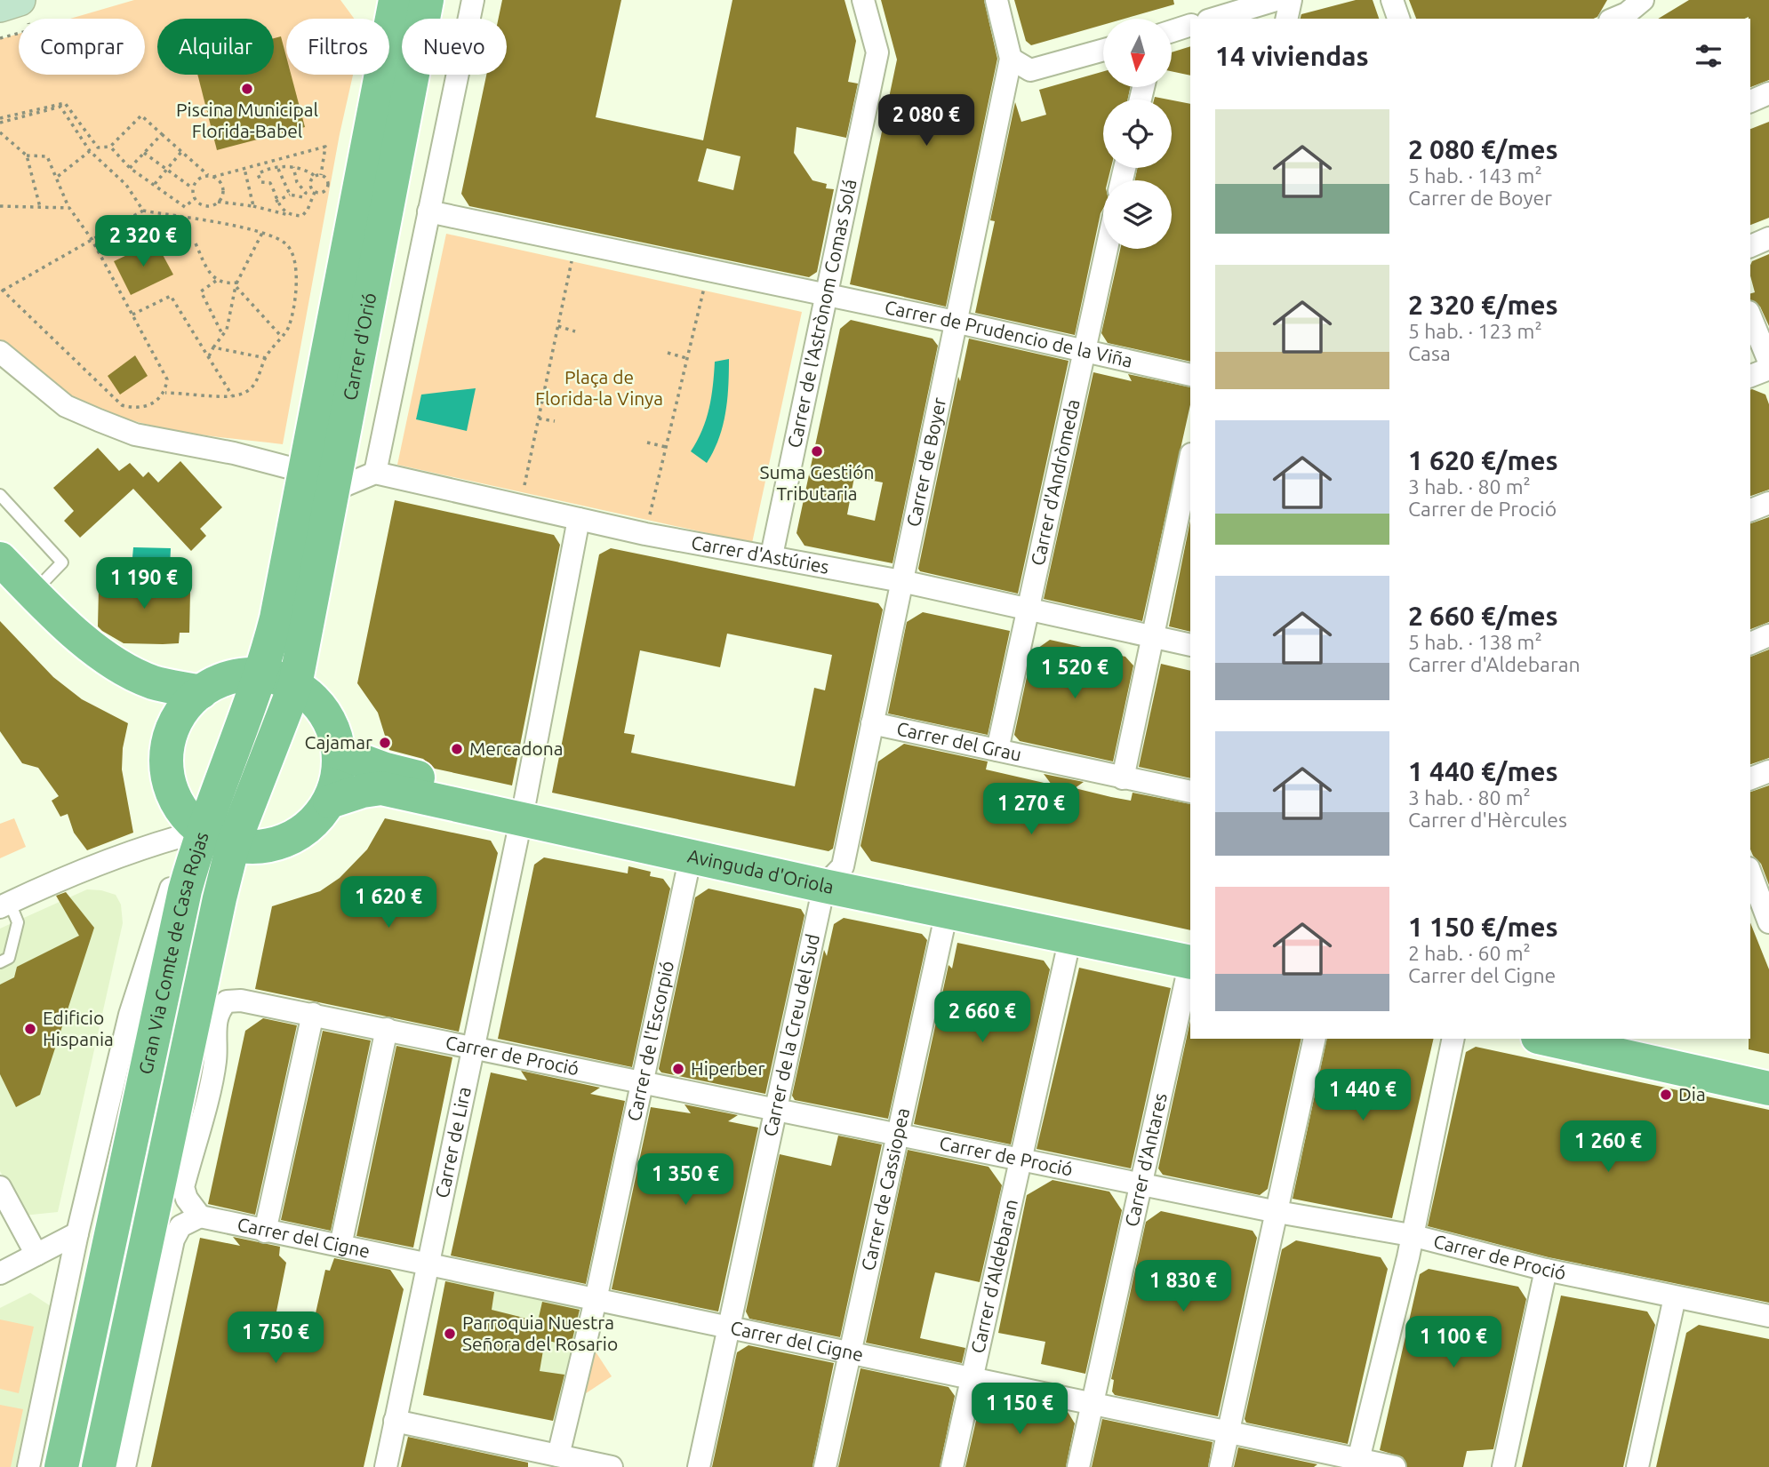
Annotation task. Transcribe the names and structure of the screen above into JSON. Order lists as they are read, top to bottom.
{
  "streets": {
    "main road": ["Carrer d'Orió", "Avinguda d'Oriola", "Gran Via Comte de Casa Rojas"],
    "street": [
      "Carrer de l'Astrònom Comas Solá",
      "Carrer de Prudencio de la Viña",
      "Carrer de Boyer",
      "Carrer d'Andròmeda",
      "Carrer d'Astúries",
      "Carrer del Grau",
      "Carrer de la Creu del Sud",
      "Carrer de l'Escorpió",
      "Carrer de Proció",
      "Carrer de Lira",
      "Carrer d'Antares",
      "Carrer de Cassiopea",
      "Carrer del Cigne",
      "Carrer d'Aldebaran"
    ]
  },
  "crossings": [
    ["Carrer de l'Astrònom Comas Solá", "Carrer de Prudencio de la Viña"],
    ["Carrer de l'Astrònom Comas Solá", "Carrer d'Astúries"],
    ["Carrer de Prudencio de la Viña", "Carrer de Boyer"],
    ["Carrer de Prudencio de la Viña", "Carrer d'Andròmeda"],
    ["Carrer d'Orió", "Gran Via Comte de Casa Rojas"],
    ["Carrer de Boyer", "Carrer d'Astúries"],
    ["Carrer de Boyer", "Carrer del Grau"],
    ["Carrer de Boyer", "Avinguda d'Oriola"],
    ["Carrer de Boyer", "Carrer de la Creu del Sud"],
    ["Carrer d'Andròmeda", "Carrer d'Astúries"],
    ["Carrer d'Andròmeda", "Carrer del Grau"],
    ["Carrer d'Astúries", "Carrer de Lira"],
    ["Avinguda d'Oriola", "Carrer de la Creu del Sud"],
    ["Avinguda d'Oriola", "Carrer de l'Escorpió"],
    ["Avinguda d'Oriola", "Carrer de Lira"],
    ["Avinguda d'Oriola", "Carrer de Cassiopea"],
    ["Avinguda d'Oriola", "Carrer d'Aldebaran"],
    ["Carrer de la Creu del Sud", "Carrer de Proció"],
    ["Carrer de la Creu del Sud", "Carrer del Cigne"],
    ["Carrer de l'Escorpió", "Carrer de Proció"],
    ["Carrer de l'Escorpió", "Carrer del Cigne"],
    ["Carrer de Proció", "Carrer de Lira"],
    ["Carrer de Proció", "Carrer d'Antares"],
    ["Carrer de Proció", "Carrer de Cassiopea"],
    ["Carrer de Proció", "Carrer del Cigne"],
    ["Carrer de Proció", "Carrer d'Aldebaran"],
    ["Carrer de Lira", "Carrer del Cigne"],
    ["Carrer d'Antares", "Carrer del Cigne"],
    ["Carrer de Cassiopea", "Carrer del Cigne"],
    ["Carrer del Cigne", "Carrer d'Aldebaran"]
  ],
  "parks": ["Plaça de Florida-la Vinya"],
  "places": [
    "Piscina Municipal Florida-Babel",
    "Suma Gestión Tributaria",
    "Cajamar",
    "Mercadona",
    "Edificio Hispania",
    "Hiperber",
    "Dia",
    "Parroquia Nuestra Señora del Rosario"
  ],
  "north": "bottom",
  "page": {
    "chip": [
      "Comprar",
      "Alquilar",
      "Filtros",
      "Nuevo"
    ],
    "heading": "14 viviendas",
    "list": [
      {
        "name": "2 080 €/mes",
        "note": "5 hab. · 143 m² · Carrer de Boyer"
      },
      {
        "name": "2 320 €/mes",
        "note": "5 hab. · 123 m² · Casa"
      },
      {
        "name": "1 620 €/mes",
        "note": "3 hab. · 80 m² · Carrer de Proció"
      },
      {
        "name": "2 660 €/mes",
        "note": "5 hab. · 138 m² · Carrer d'Aldebaran"
      },
      {
        "name": "1 440 €/mes",
        "note": "3 hab. · 80 m² · Carrer d'Hèrcules"
      },
      {
        "name": "1 150 €/mes",
        "note": "2 hab. · 60 m² · Carrer del Cigne"
      }
    ],
    "price": [
      "2 080 €",
      "2 320 €",
      "1 190 €",
      "1 520 €",
      "1 270 €",
      "1 620 €",
      "2 660 €",
      "1 440 €",
      "1 260 €",
      "1 350 €",
      "1 830 €",
      "1 750 €",
      "1 100 €",
      "1 150 €"
    ]
  }
}
